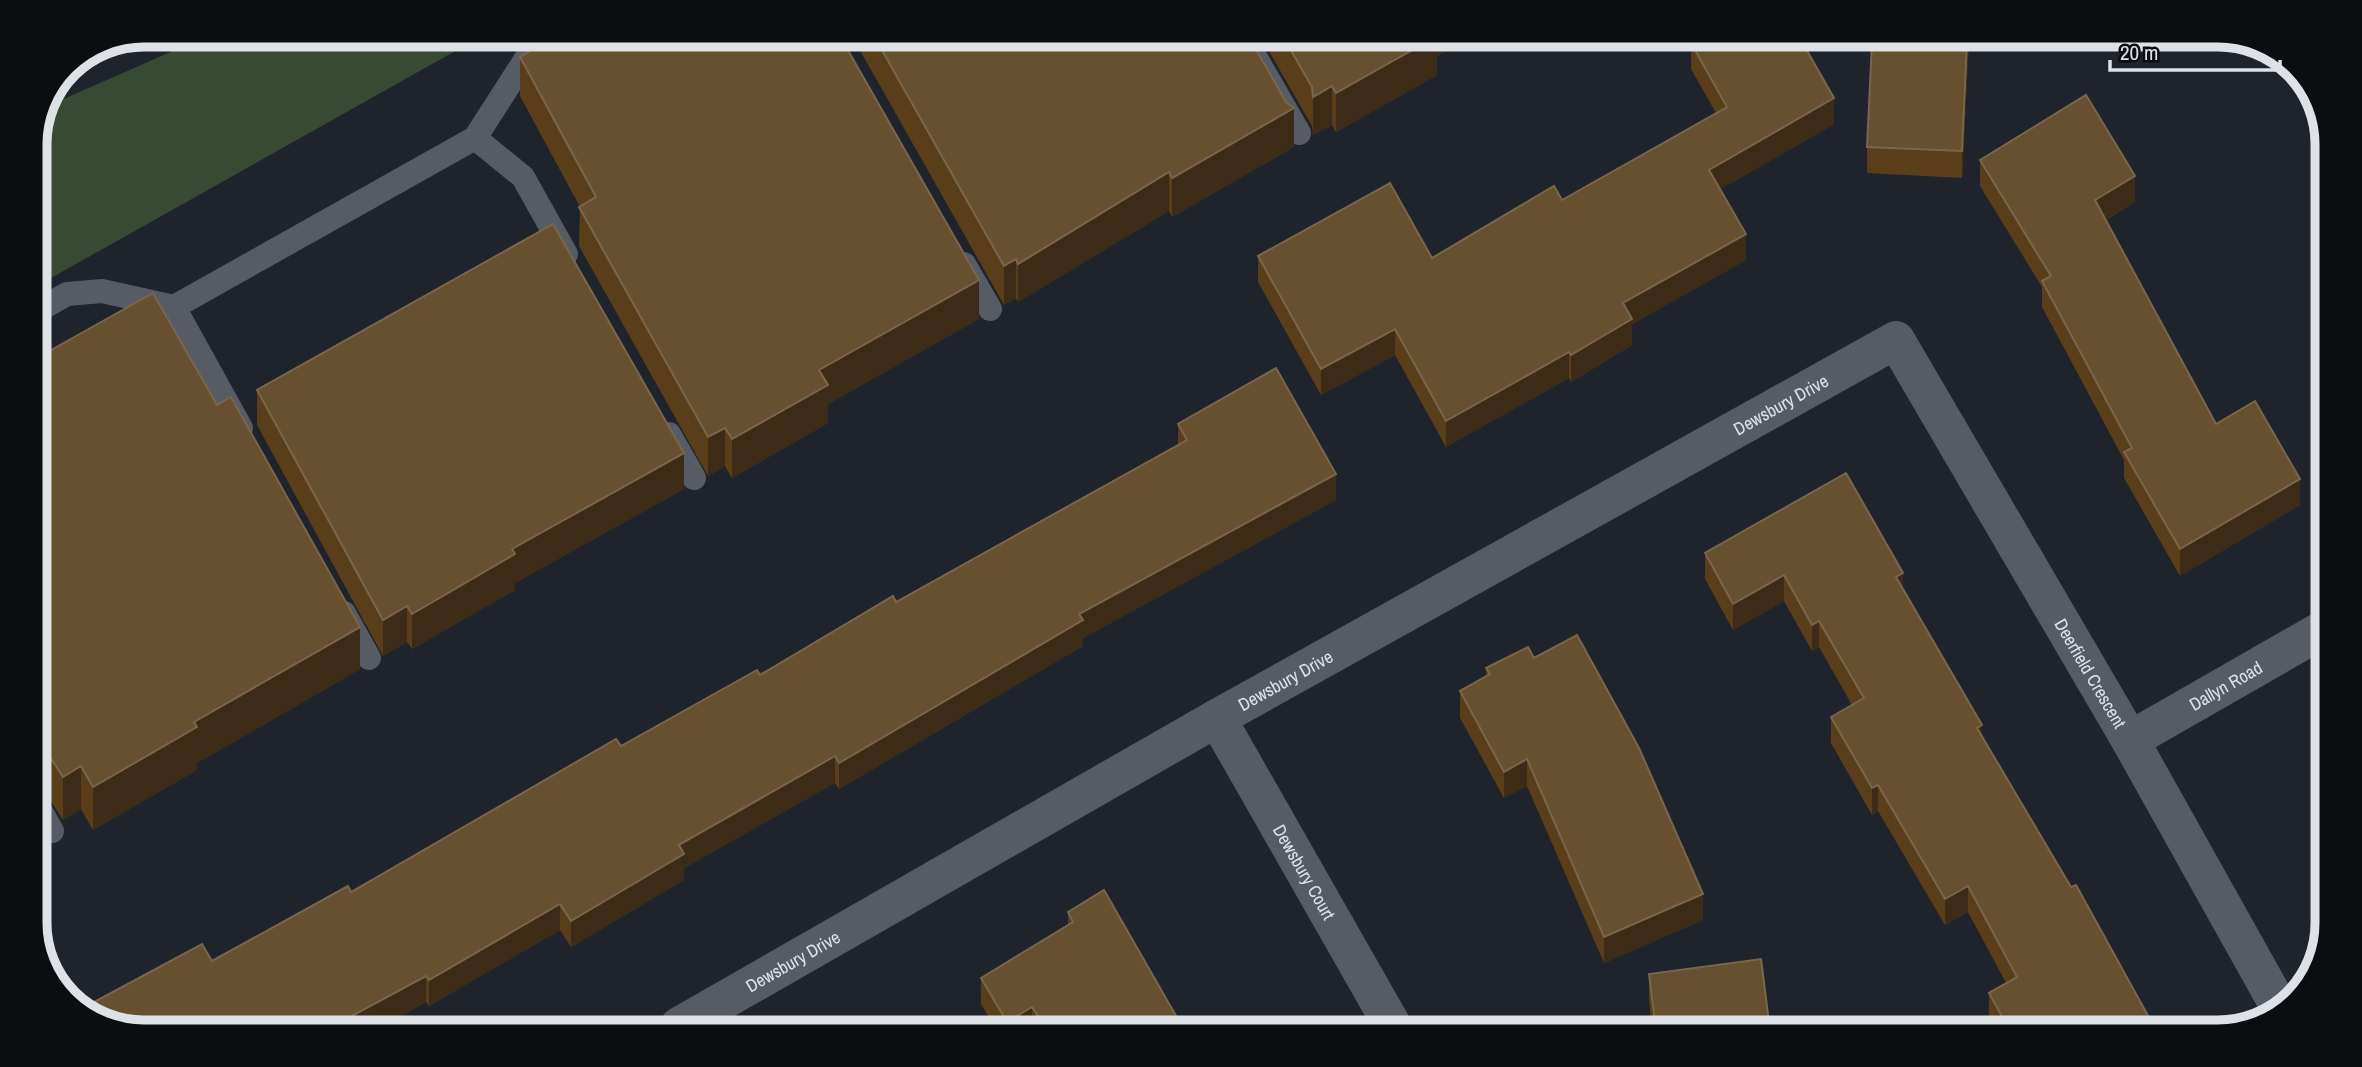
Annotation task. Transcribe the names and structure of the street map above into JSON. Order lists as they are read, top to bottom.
{
  "streets": {
    "street": [
      "Dewsbury Drive",
      "Deerfield Crescent",
      "Dallyn Road",
      "Dewsbury Court"
    ]
  },
  "crossings": [
    ["Dewsbury Drive", "Deerfield Crescent"],
    ["Dewsbury Drive", "Dewsbury Court"],
    ["Deerfield Crescent", "Dallyn Road"]
  ],
  "scale_bar": "20 m"
}
